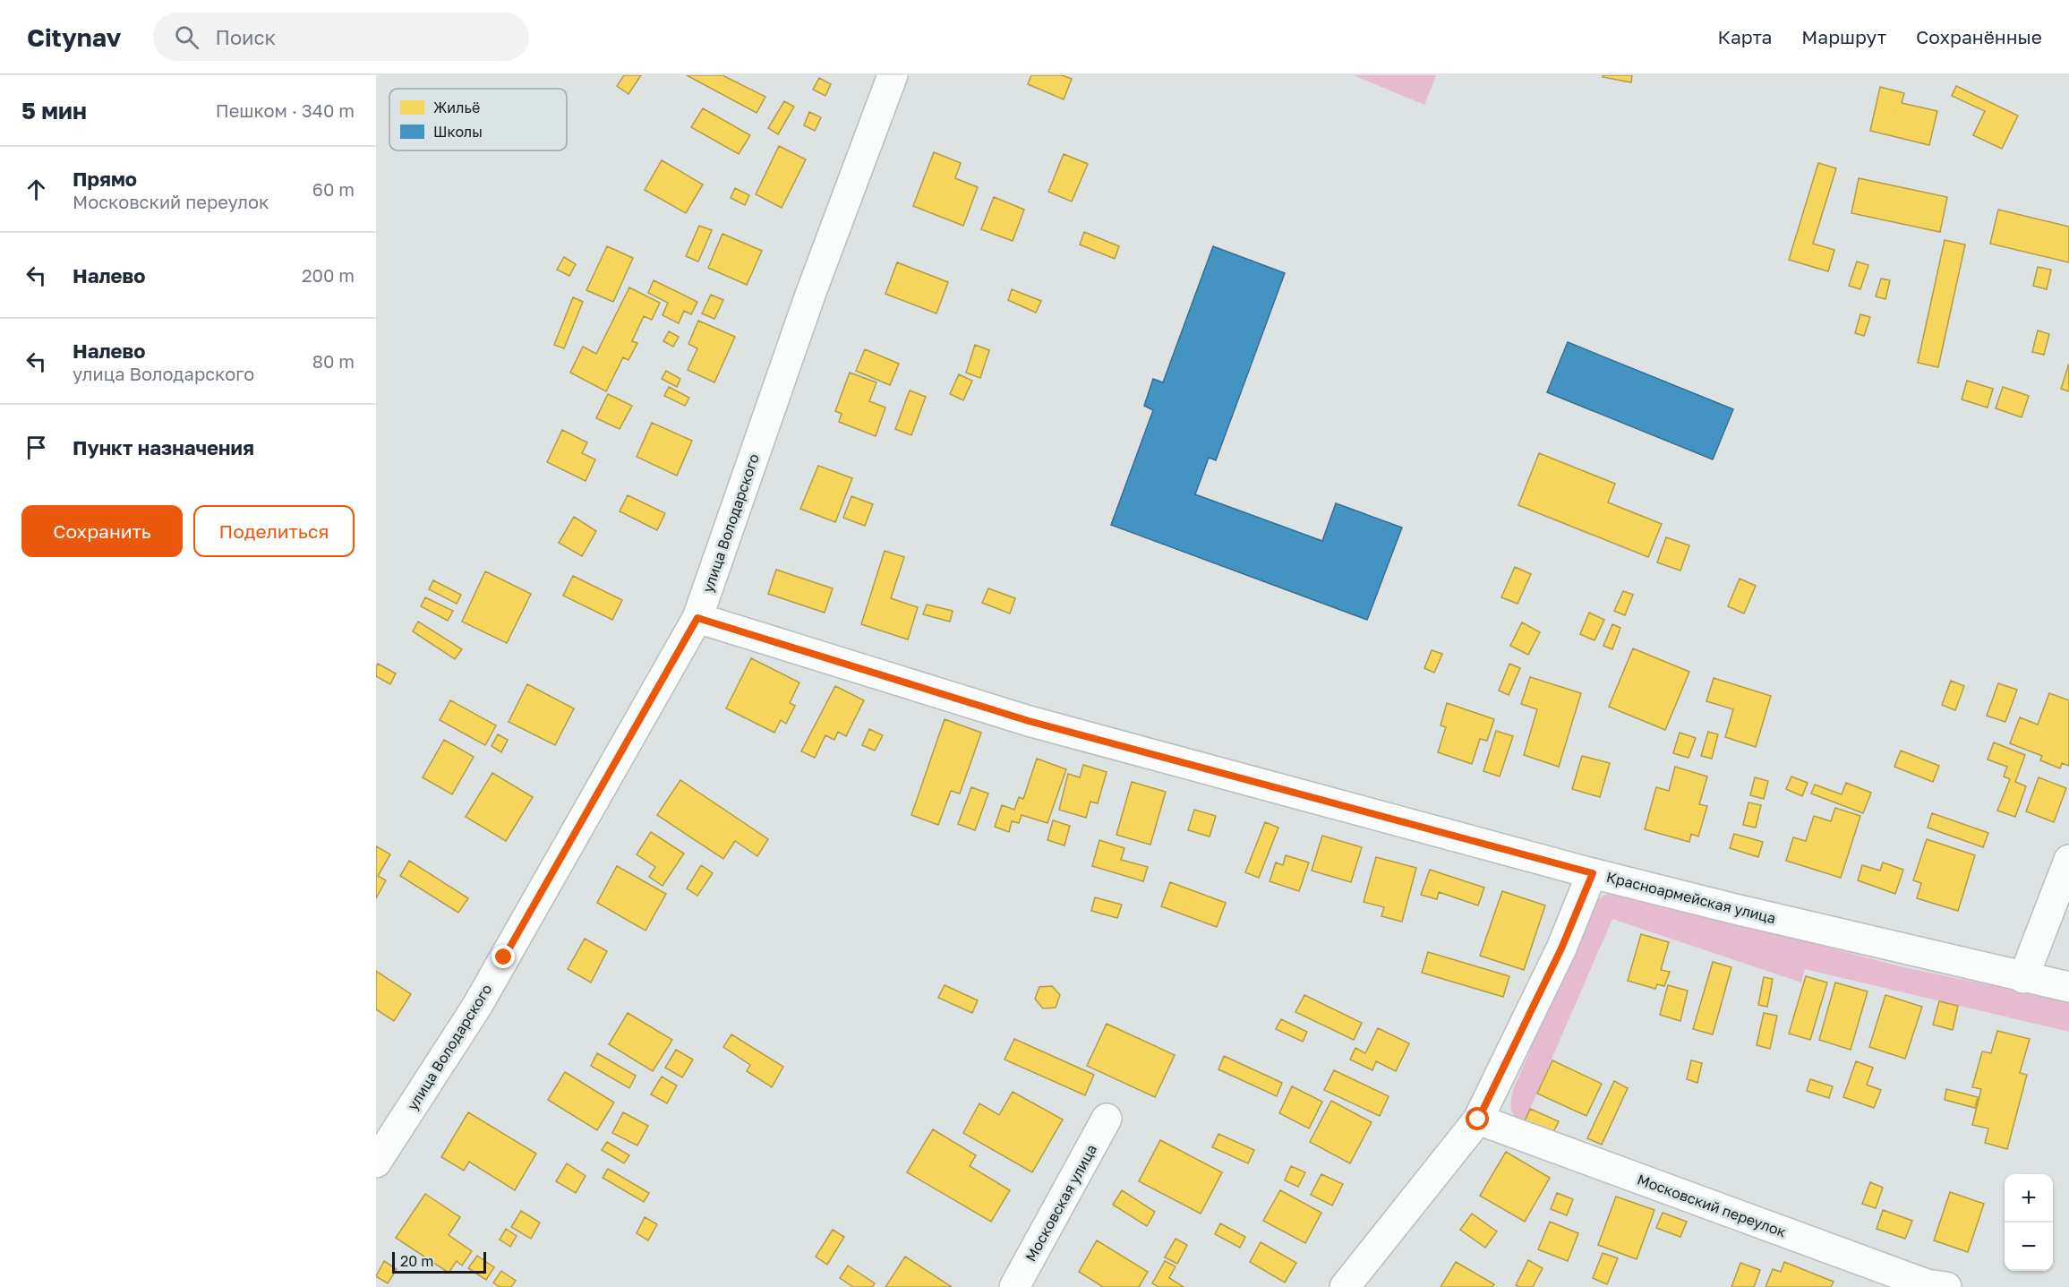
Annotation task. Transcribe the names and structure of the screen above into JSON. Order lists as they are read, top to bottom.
{
  "streets": {
    "street": [
      "улица Володарского",
      "Красноармейская улица",
      "Московская улица",
      "Московский переулок"
    ]
  },
  "crossings": [
    ["улица Володарского", "Красноармейская улица"]
  ],
  "legend": ["Жильё", "Школы"],
  "scale_bar": "20 m",
  "page": {
    "header": "Citynav",
    "search": "Поиск",
    "nav": ["Карта", "Маршрут", "Сохранённые"],
    "heading": ["5 мин", "Пешком · 340 m"],
    "list": [
      ["Прямо", "Московский переулок", "60 m"],
      ["Налево", "200 m"],
      ["Налево", "улица Володарского", "80 m"],
      "Пункт назначения"
    ],
    "buttons": ["Сохранить", "Поделиться"],
    "map_buttons": ["+", "−"],
    "scale": "20 m"
  }
}
